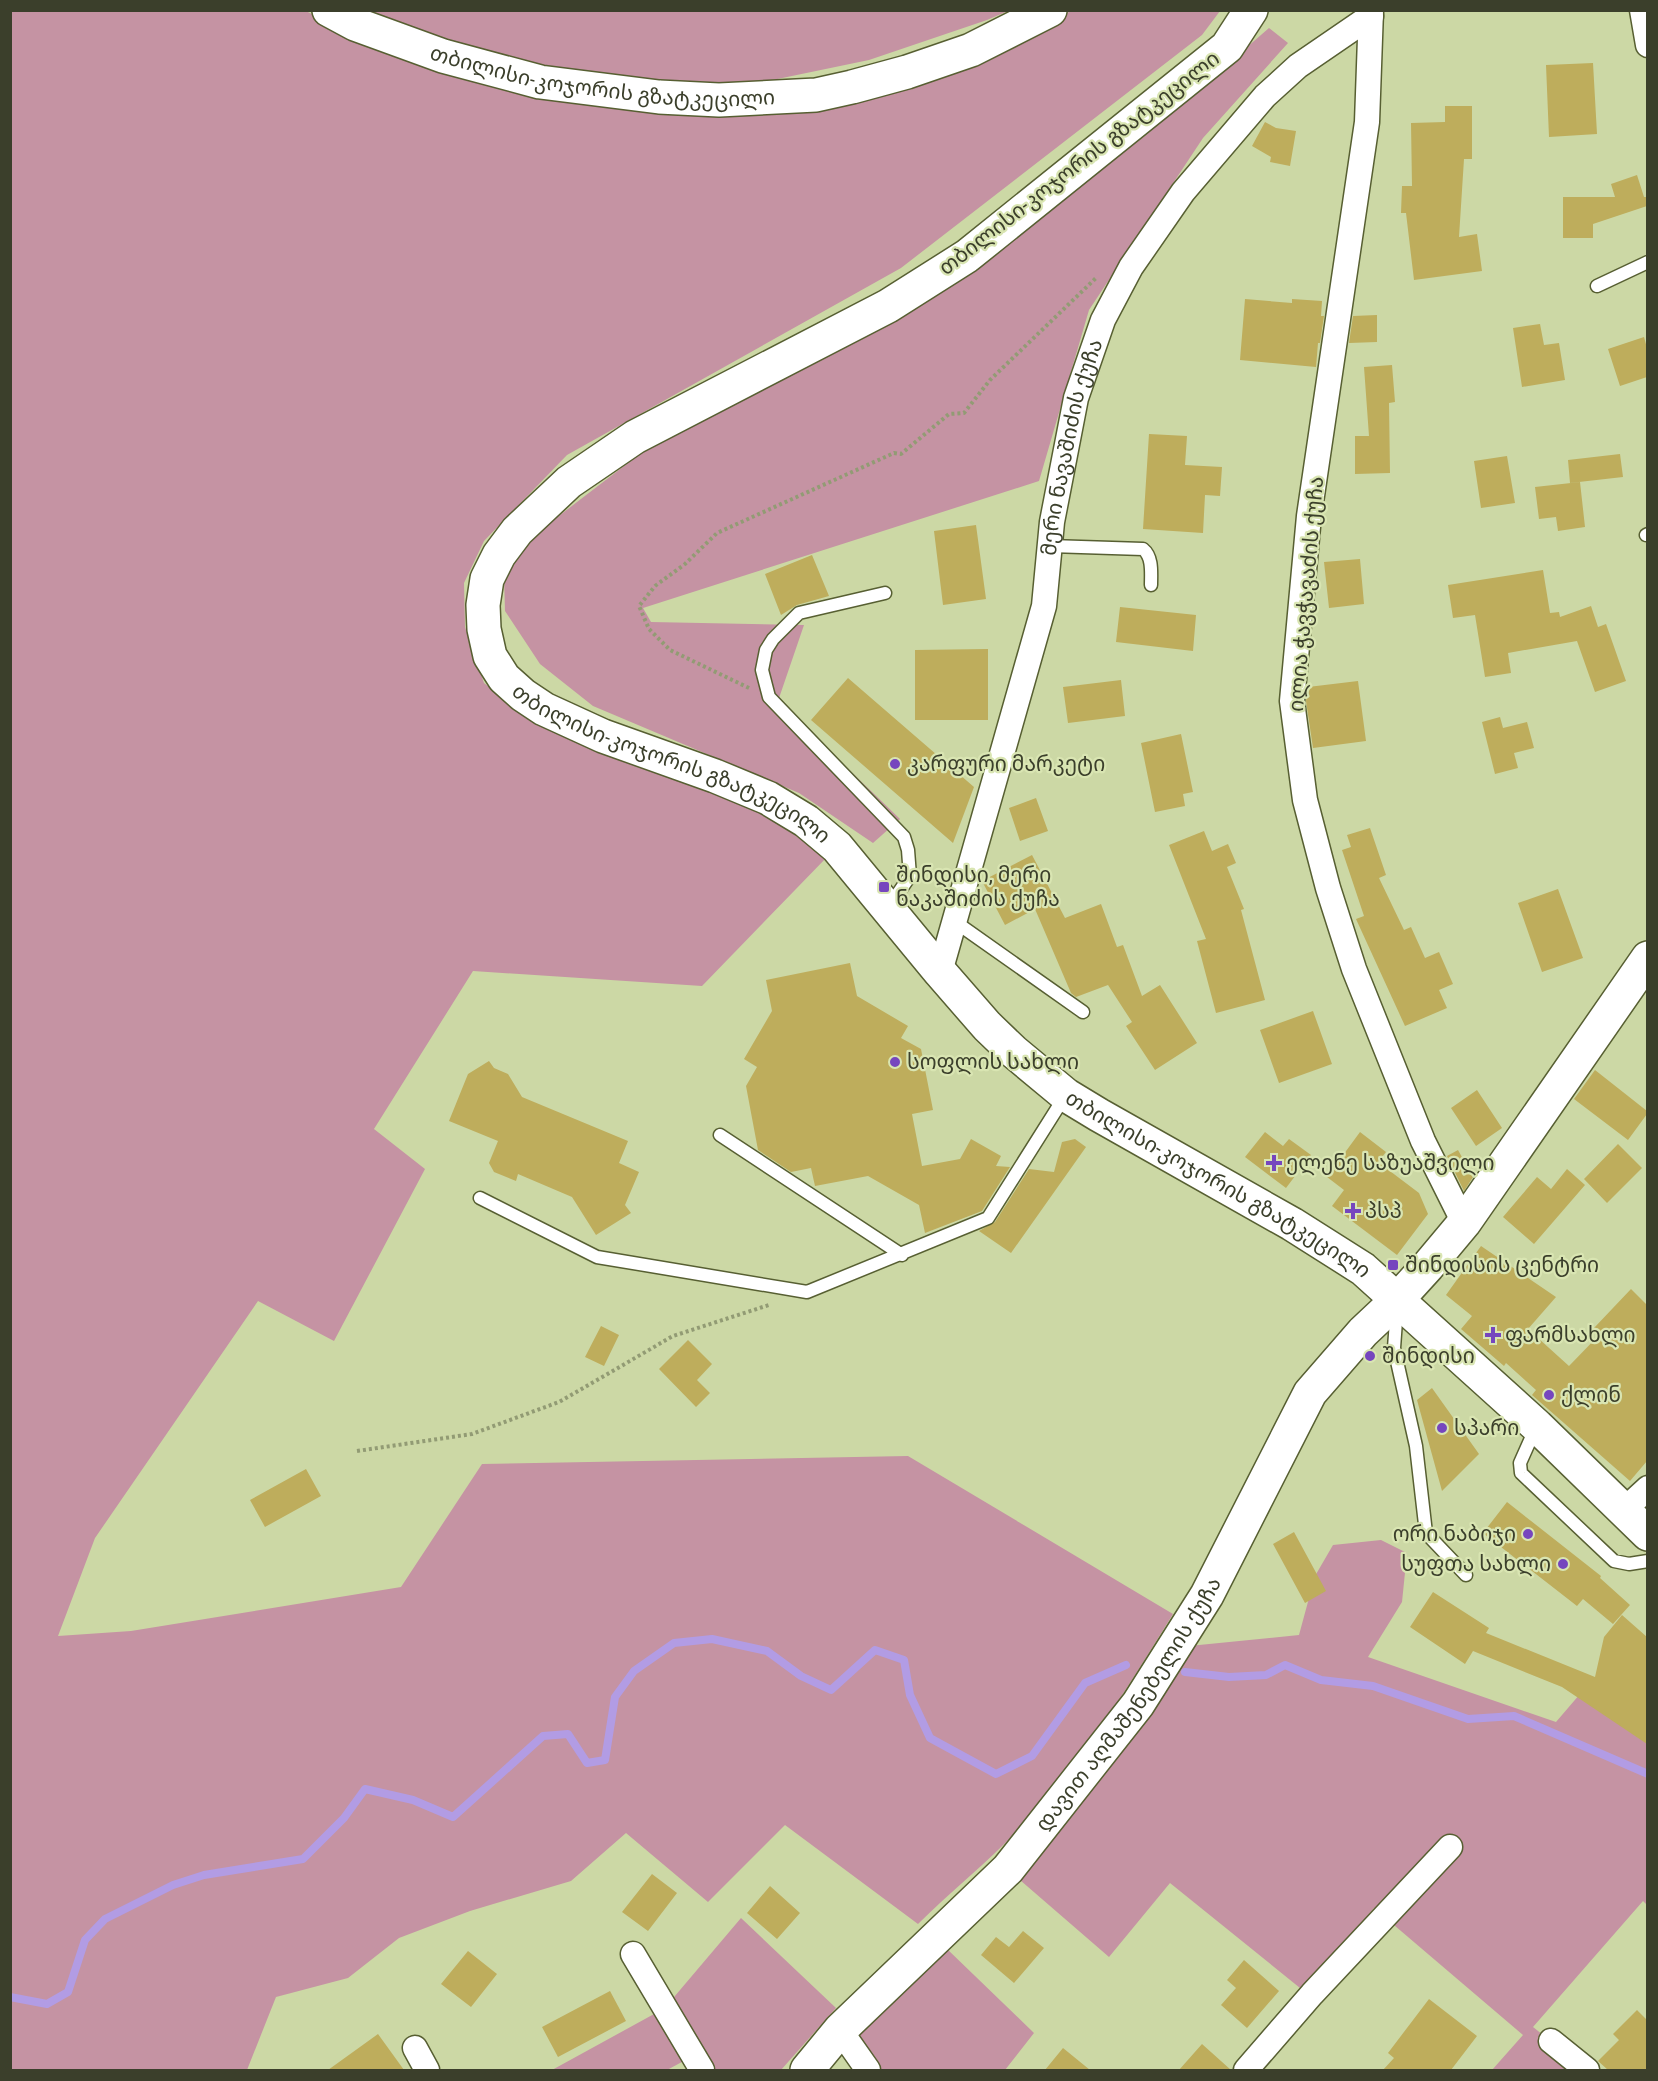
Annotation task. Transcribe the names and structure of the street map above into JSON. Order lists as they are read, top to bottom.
{
  "streets": {
    "main road": ["თბილისი-კოჯორის გზატკეცილი", "დავით აღმაშენებელის ქუჩა"],
    "street": ["მერი ნავაშიძის ქუჩა", "ილია ჭავჭავაძის ქუჩა"]
  },
  "crossings": [
    ["თბილისი-კოჯორის გზატკეცილი", "მერი ნავაშიძის ქუჩა"],
    ["თბილისი-კოჯორის გზატკეცილი", "დავით აღმაშენებელის ქუჩა"],
    ["მერი ნავაშიძის ქუჩა", "ილია ჭავჭავაძის ქუჩა"],
    ["ილია ჭავჭავაძის ქუჩა", "დავით აღმაშენებელის ქუჩა"]
  ],
  "places": {
    "other": [
      "კარფური მარკეტი",
      "სოფლის სახლი",
      "შინდისი",
      "ქლინ",
      "სპარი",
      "ორი ნაბიჯი",
      "სუფთა სახლი"
    ],
    "transit": ["შინდისი, მერი ნაკაშიძის ქუჩა", "შინდისის ცენტრი"],
    "health": ["ელენე საზუაშვილი", "პსპ", "ფარმსახლი"]
  }
}
